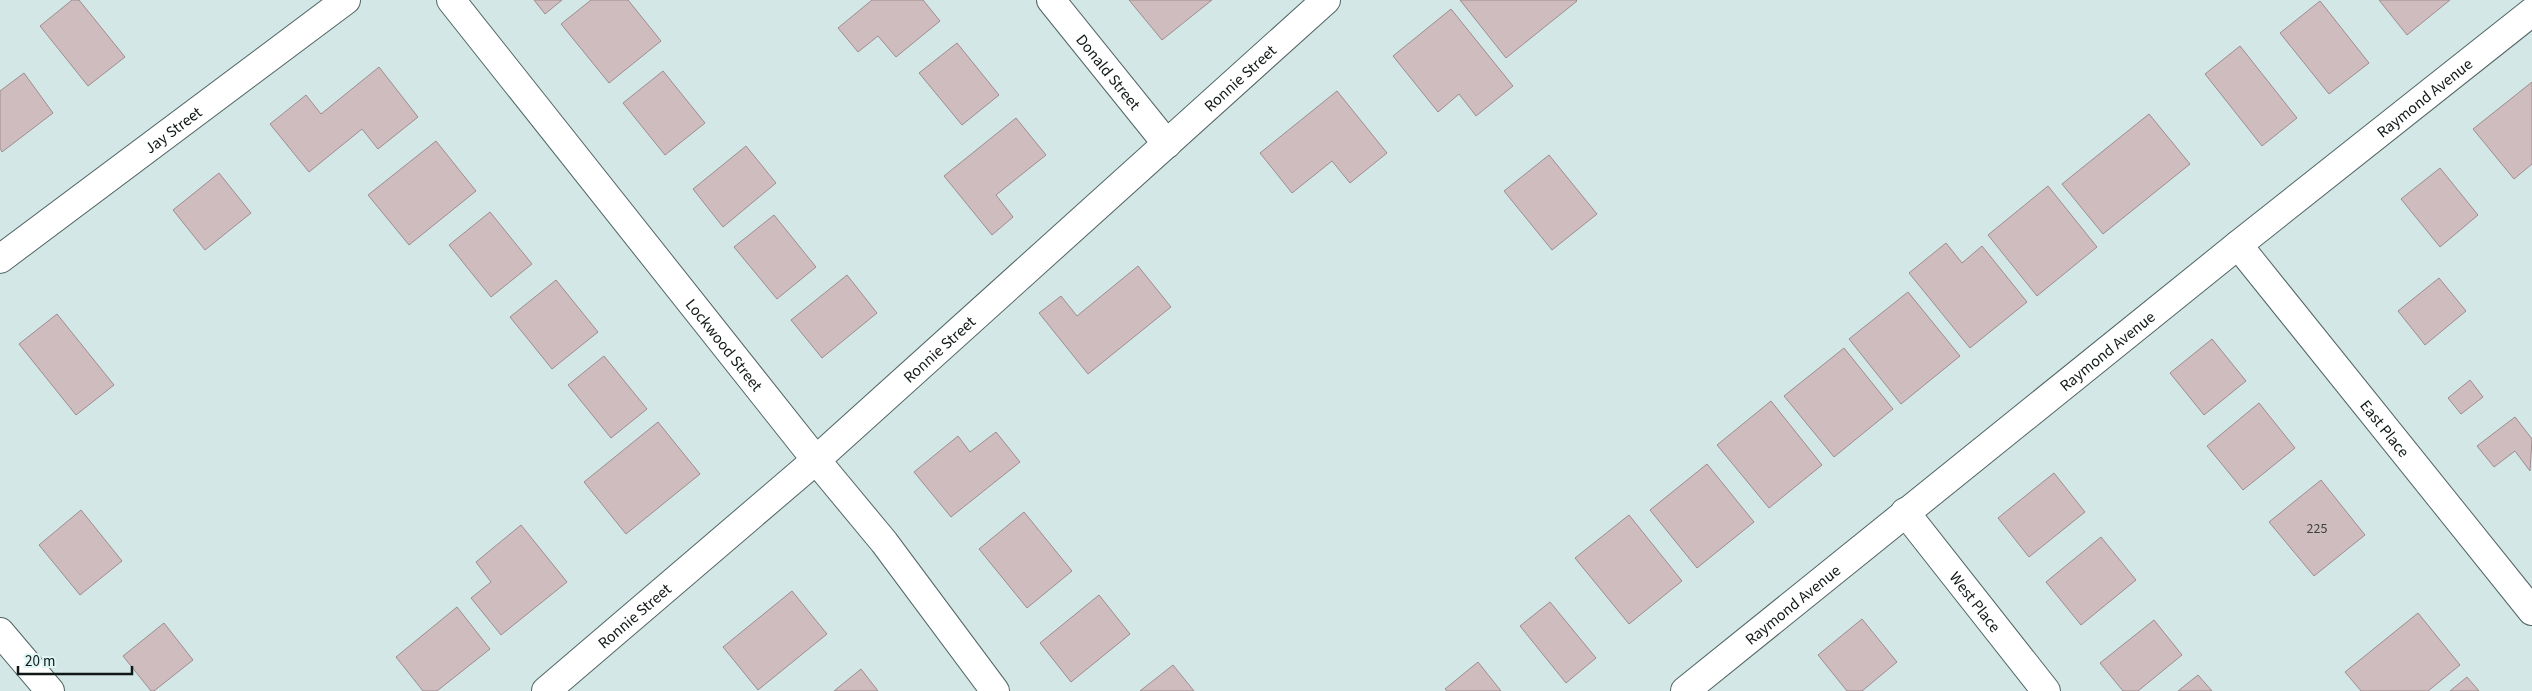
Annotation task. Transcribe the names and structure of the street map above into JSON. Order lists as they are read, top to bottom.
{
  "streets": {
    "street": [
      "Donald Street",
      "Ronnie Street",
      "Raymond Avenue",
      "Jay Street",
      "Lockwood Street",
      "East Place",
      "West Place"
    ]
  },
  "crossings": [
    ["Donald Street", "Ronnie Street"],
    ["Ronnie Street", "Lockwood Street"],
    ["Raymond Avenue", "East Place"],
    ["Raymond Avenue", "West Place"]
  ],
  "house_numbers": ["225"],
  "scale_bar": "20 m"
}
